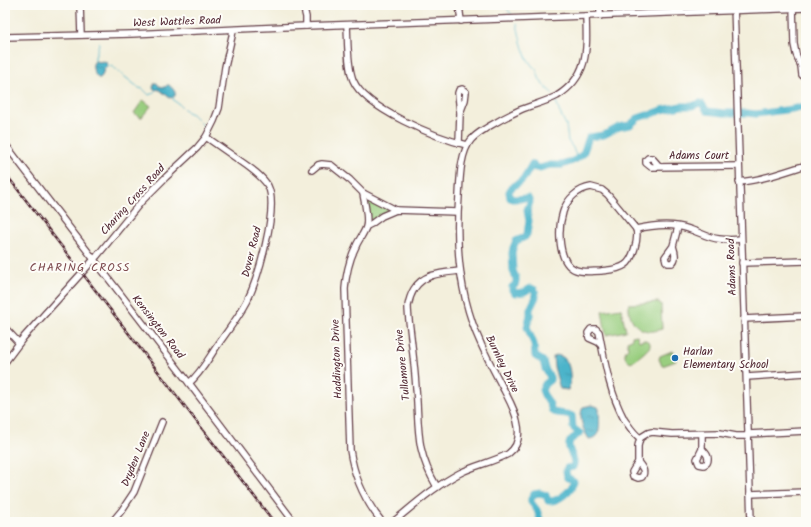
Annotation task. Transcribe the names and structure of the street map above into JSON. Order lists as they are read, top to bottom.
{
  "streets": {
    "street": [
      "West Wattles Road",
      "Adams Court",
      "Charing Cross Road",
      "Dover Road",
      "Adams Road",
      "Kensington Road",
      "Haddington Drive",
      "Burnley Drive",
      "Tullamore Drive",
      "Dryden Lane"
    ]
  },
  "crossings": [
    ["West Wattles Road", "Charing Cross Road"],
    ["West Wattles Road", "Adams Road"],
    ["Adams Court", "Adams Road"],
    ["Charing Cross Road", "Dover Road"],
    ["Charing Cross Road", "Kensington Road"],
    ["Dover Road", "Kensington Road"],
    ["Burnley Drive", "Tullamore Drive"]
  ],
  "districts": ["CHARING CROSS"],
  "places": ["Harlan Elementary School"]
}
